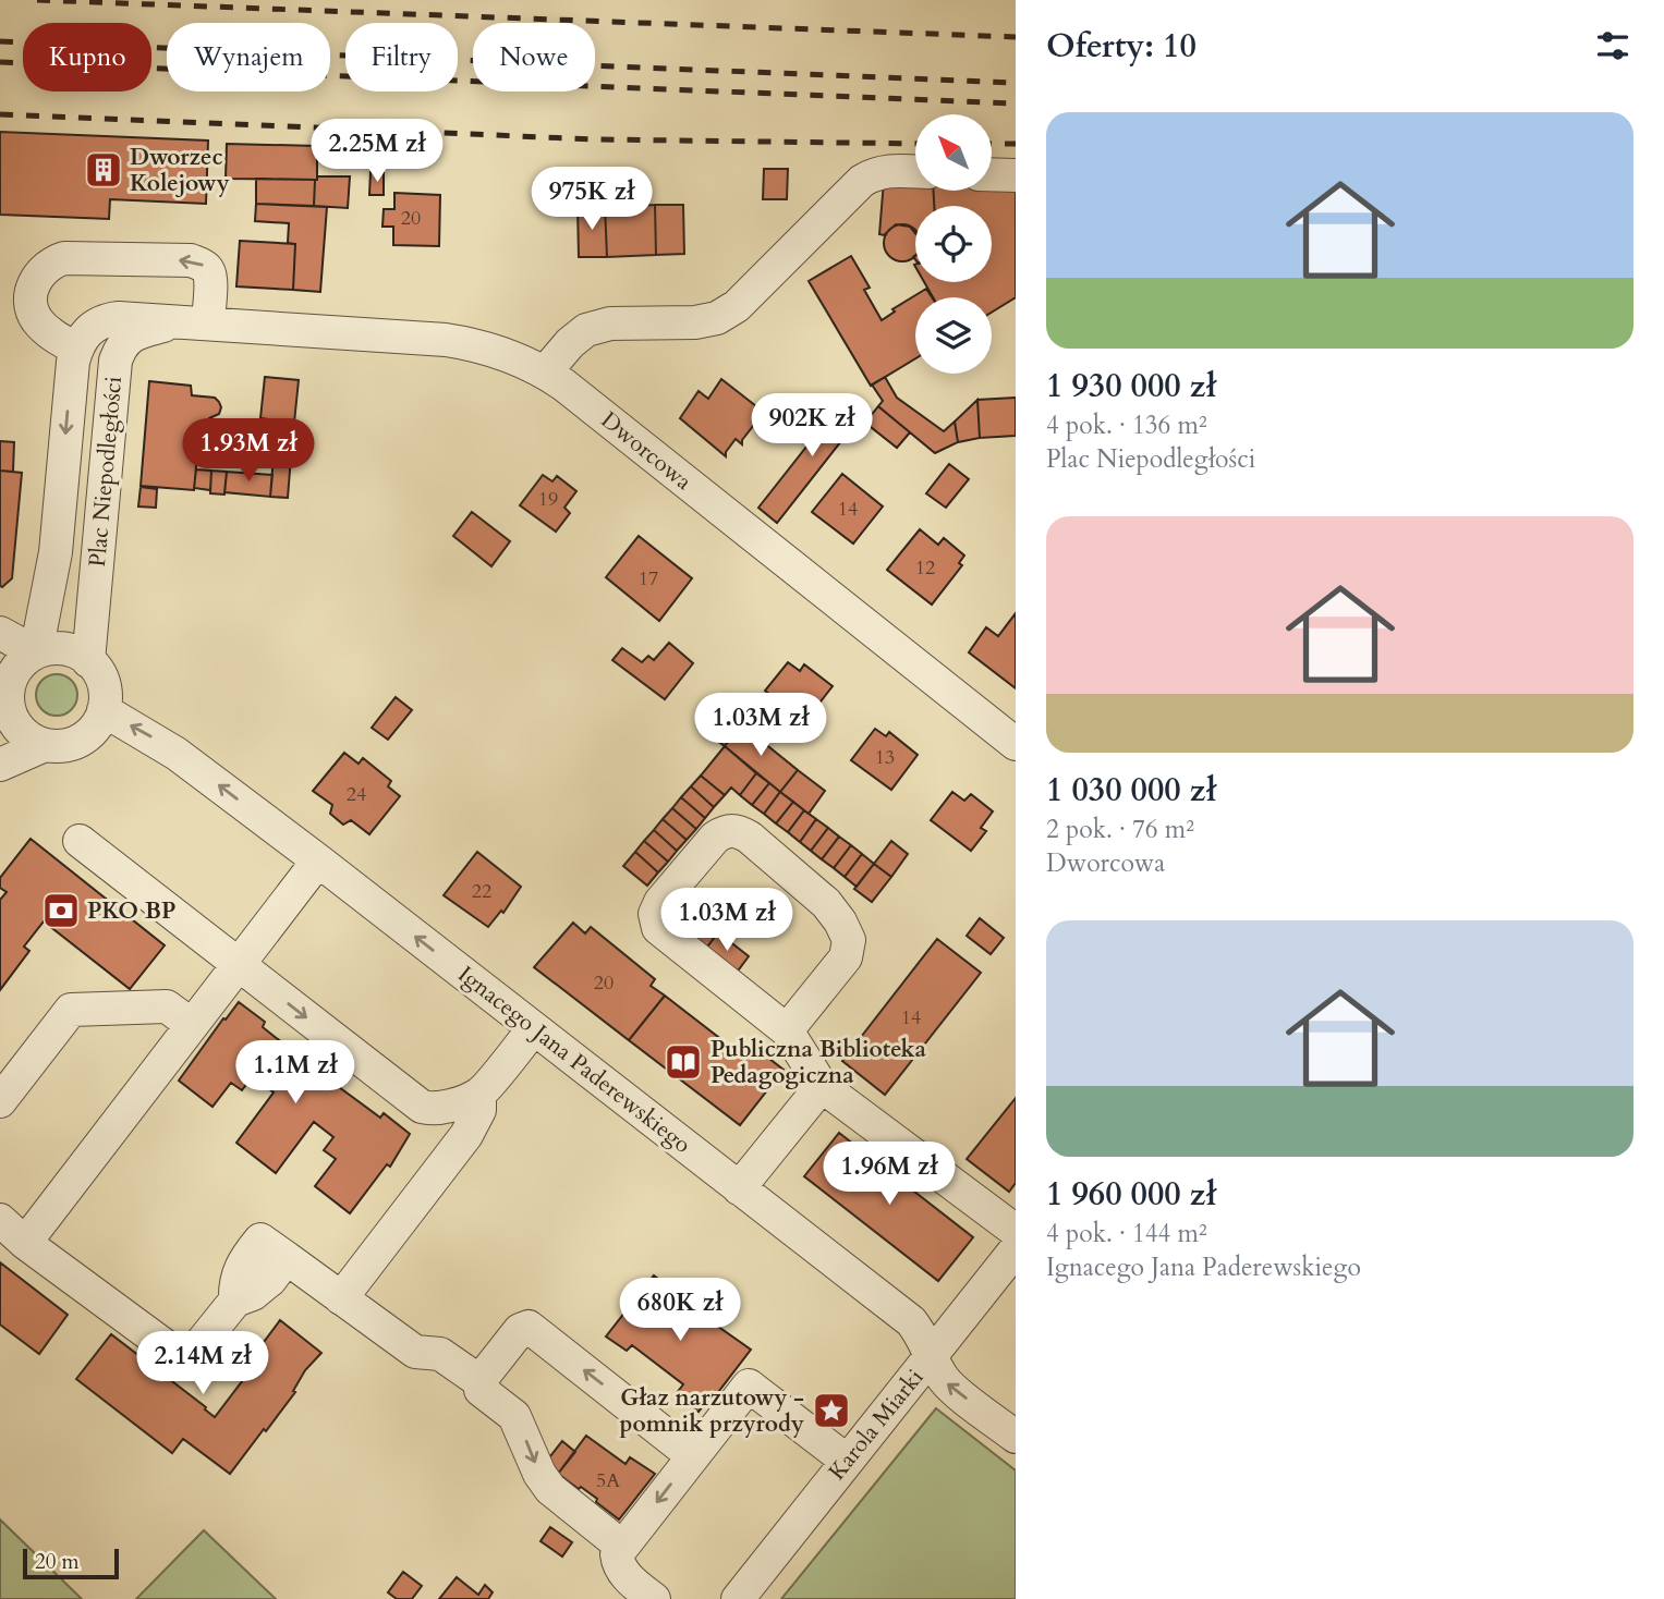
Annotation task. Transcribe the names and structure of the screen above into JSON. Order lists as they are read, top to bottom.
{
  "streets": {
    "street": [
      "Dworcowa",
      "Plac Niepodległości",
      "Ignacego Jana Paderewskiego",
      "Karola Miarki"
    ]
  },
  "crossings": [
    ["Dworcowa", "Plac Niepodległości"],
    ["Plac Niepodległości", "Ignacego Jana Paderewskiego"],
    ["Ignacego Jana Paderewskiego", "Karola Miarki"]
  ],
  "one_way": ["Plac Niepodległości"],
  "places": {
    "building": ["Dworzec Kolejowy"],
    "bank": ["PKO BP"],
    "library": ["Publiczna Biblioteka Pedagogiczna"],
    "place": ["Głaz narzutowy - pomnik przyrody"]
  },
  "house_numbers": [
    "20",
    "19",
    "14",
    "12",
    "17",
    "13",
    "24",
    "22",
    "20",
    "14",
    "5A"
  ],
  "scale_bar": "20 m",
  "north": "top left",
  "page": {
    "heading": "Oferty: 10",
    "chip": [
      "Kupno",
      "Wynajem",
      "Filtry",
      "Nowe"
    ],
    "list": [
      {
        "name": "1 930 000 zł",
        "note": "4 pok. · 136 m² · Plac Niepodległości"
      },
      {
        "name": "1 030 000 zł",
        "note": "2 pok. · 76 m² · Dworcowa"
      },
      {
        "name": "1 960 000 zł",
        "note": "4 pok. · 144 m² · Ignacego Jana Paderewskiego"
      }
    ],
    "price": [
      "2.25M zł",
      "975K zł",
      "902K zł",
      "1.93M zł",
      "1.03M zł",
      "1.03M zł",
      "1.1M zł",
      "1.96M zł",
      "680K zł",
      "2.14M zł"
    ],
    "scale": "20 m"
  }
}
